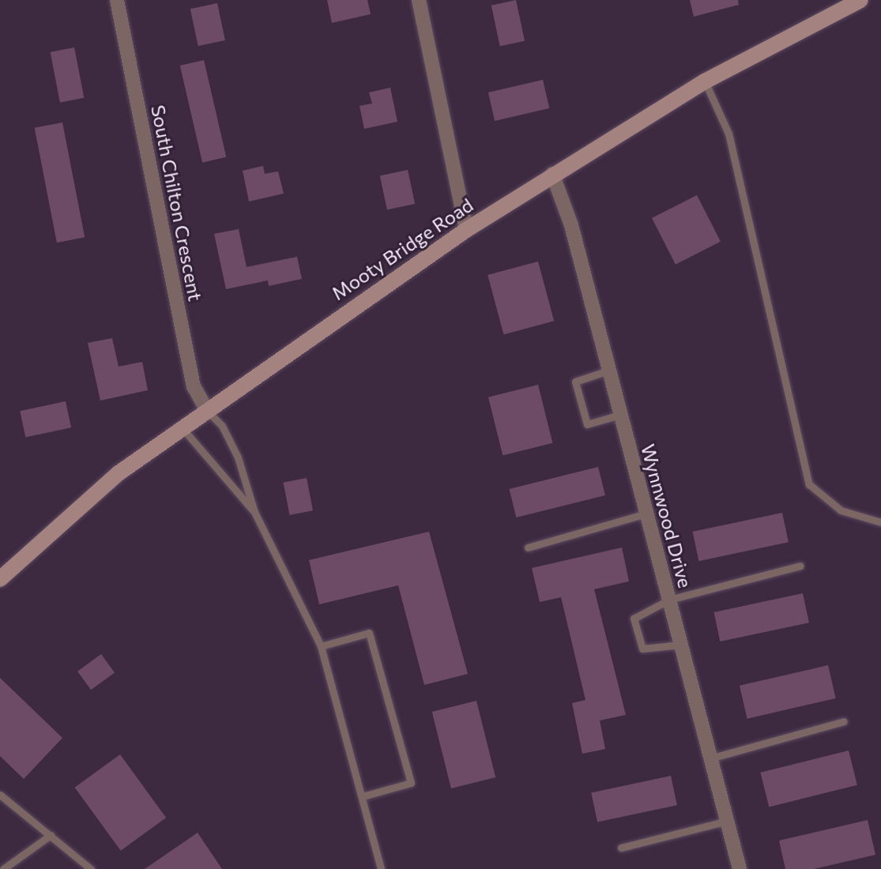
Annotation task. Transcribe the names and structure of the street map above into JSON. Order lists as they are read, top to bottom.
{
  "streets": {
    "main road": ["Mooty Bridge Road"],
    "street": ["South Chilton Crescent", "Wynnwood Drive"]
  },
  "crossings": [
    ["South Chilton Crescent", "Mooty Bridge Road"],
    ["Mooty Bridge Road", "Wynnwood Drive"]
  ]
}
